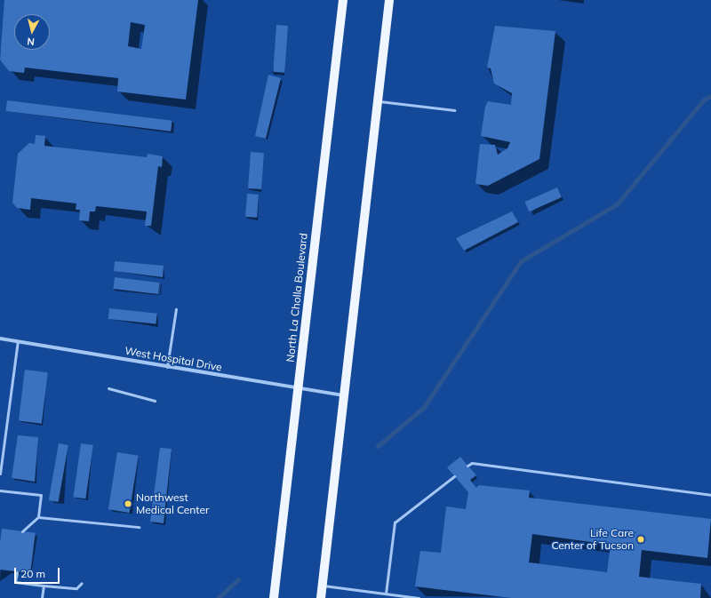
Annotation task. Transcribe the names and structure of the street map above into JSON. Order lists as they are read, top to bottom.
{
  "streets": {
    "main road": ["North La Cholla Boulevard"],
    "street": ["West Hospital Drive"]
  },
  "crossings": [
    ["North La Cholla Boulevard", "West Hospital Drive"]
  ],
  "places": ["Northwest Medical Center", "Life Care Center of Tucson"],
  "scale_bar": "20 m",
  "north": "bottom"
}
